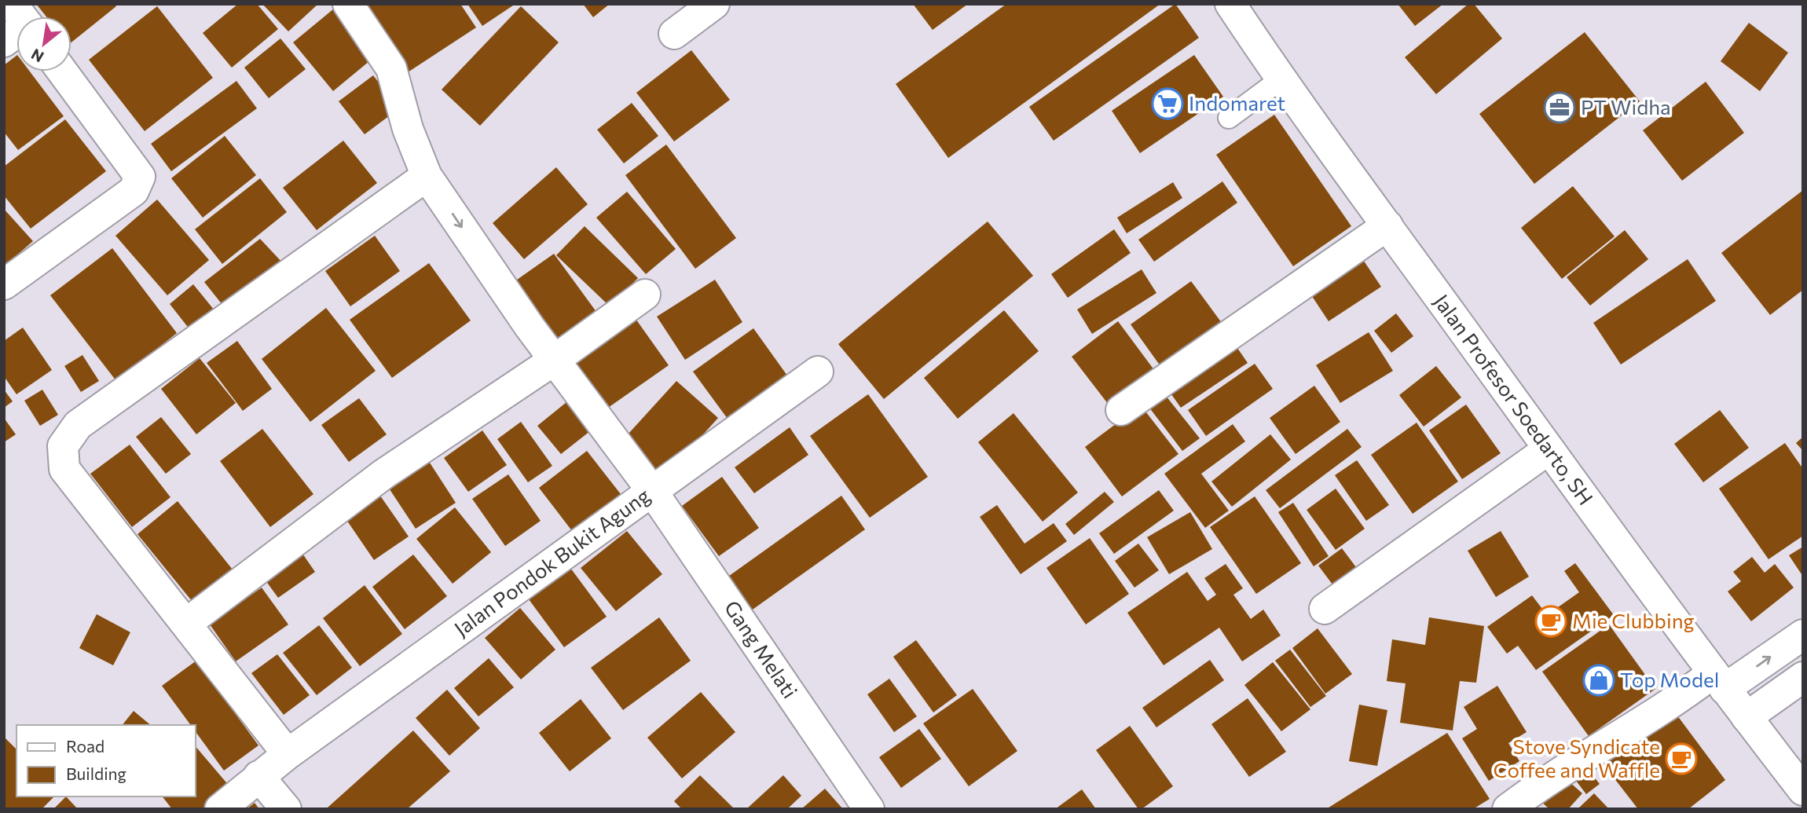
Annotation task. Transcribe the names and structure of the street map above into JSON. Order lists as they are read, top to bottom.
{
  "streets": {
    "street": ["Jalan Profesor Soedarto, SH", "Jalan Pondok Bukit Agung", "Gang Melati"]
  },
  "crossings": [
    ["Jalan Pondok Bukit Agung", "Gang Melati"]
  ],
  "places": {
    "supermarket": ["Indomaret"],
    "office": ["PT Widha"],
    "cafe": ["Mie Clubbing", "Stove Syndicate Coffee and Waffle"],
    "shop": ["Top Model"]
  },
  "legend": ["Road", "Building"],
  "north": "bottom left"
}
